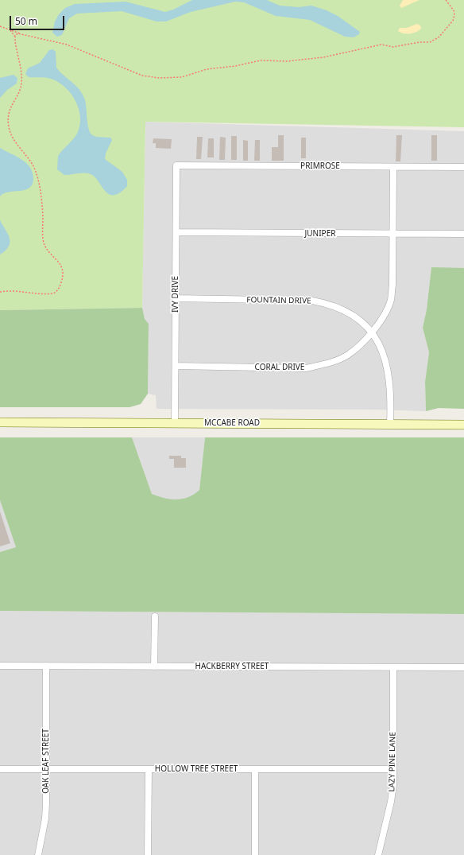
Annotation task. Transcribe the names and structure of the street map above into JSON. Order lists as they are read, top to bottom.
{
  "streets": {
    "street": [
      "PRIMROSE",
      "JUNIPER",
      "IVY DRIVE",
      "FOUNTAIN DRIVE",
      "CORAL DRIVE",
      "MCCABE ROAD",
      "HACKBERRY STREET",
      "OAK LEAF STREET",
      "LAZY PINE LANE",
      "HOLLOW TREE STREET"
    ]
  },
  "crossings": [
    ["PRIMROSE", "IVY DRIVE"],
    ["PRIMROSE", "CORAL DRIVE"],
    ["JUNIPER", "IVY DRIVE"],
    ["JUNIPER", "CORAL DRIVE"],
    ["IVY DRIVE", "FOUNTAIN DRIVE"],
    ["IVY DRIVE", "CORAL DRIVE"],
    ["IVY DRIVE", "MCCABE ROAD"],
    ["FOUNTAIN DRIVE", "CORAL DRIVE"],
    ["HACKBERRY STREET", "OAK LEAF STREET"],
    ["HACKBERRY STREET", "LAZY PINE LANE"],
    ["OAK LEAF STREET", "HOLLOW TREE STREET"],
    ["LAZY PINE LANE", "HOLLOW TREE STREET"]
  ],
  "scale_bar": "50 m"
}
